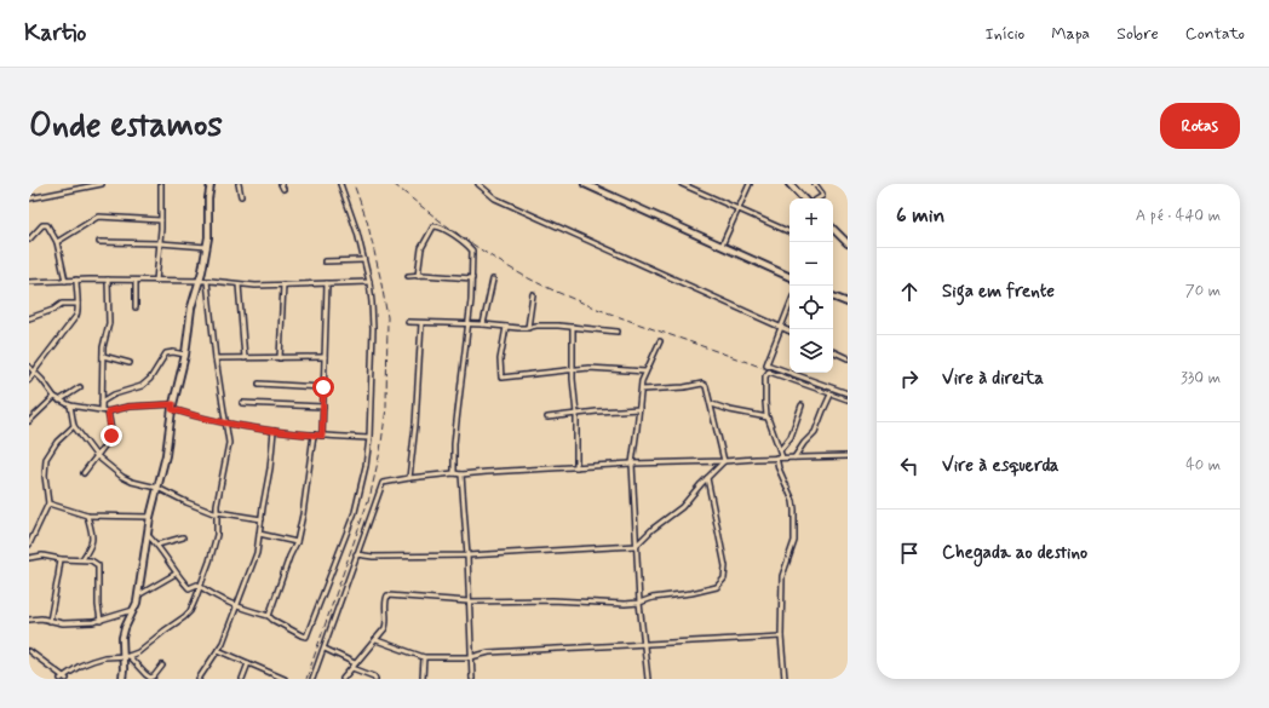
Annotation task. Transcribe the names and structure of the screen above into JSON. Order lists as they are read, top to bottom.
{
  "page": {
    "header": "Kartio",
    "nav": [
      "Início",
      "Mapa",
      "Sobre",
      "Contato"
    ],
    "buttons": "Rotas",
    "title": "Onde estamos",
    "heading": ["6 min", "A pé · 440 m"],
    "map_buttons": ["+", "−"],
    "list": [
      ["Siga em frente", "70 m"],
      ["Vire à direita", "330 m"],
      ["Vire à esquerda", "40 m"],
      "Chegada ao destino"
    ]
  }
}
